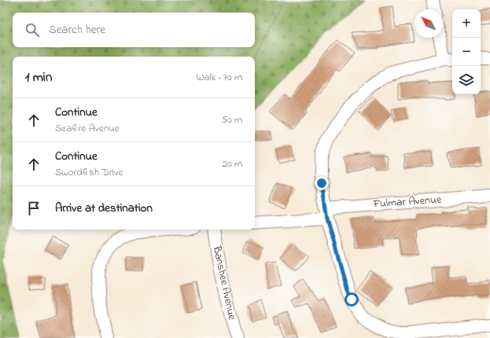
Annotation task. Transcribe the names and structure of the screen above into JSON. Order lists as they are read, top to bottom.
{
  "streets": {
    "street": ["Fulmar Avenue", "Banshee Avenue"]
  },
  "north": "top left",
  "page": {
    "map_buttons": ["+", "−"],
    "search": "Search here",
    "heading": ["1 min", "Walk · 70 m"],
    "list": [
      ["Continue", "Seafire Avenue", "50 m"],
      ["Continue", "Swordfish Drive", "20 m"],
      "Arrive at destination"
    ]
  }
}
